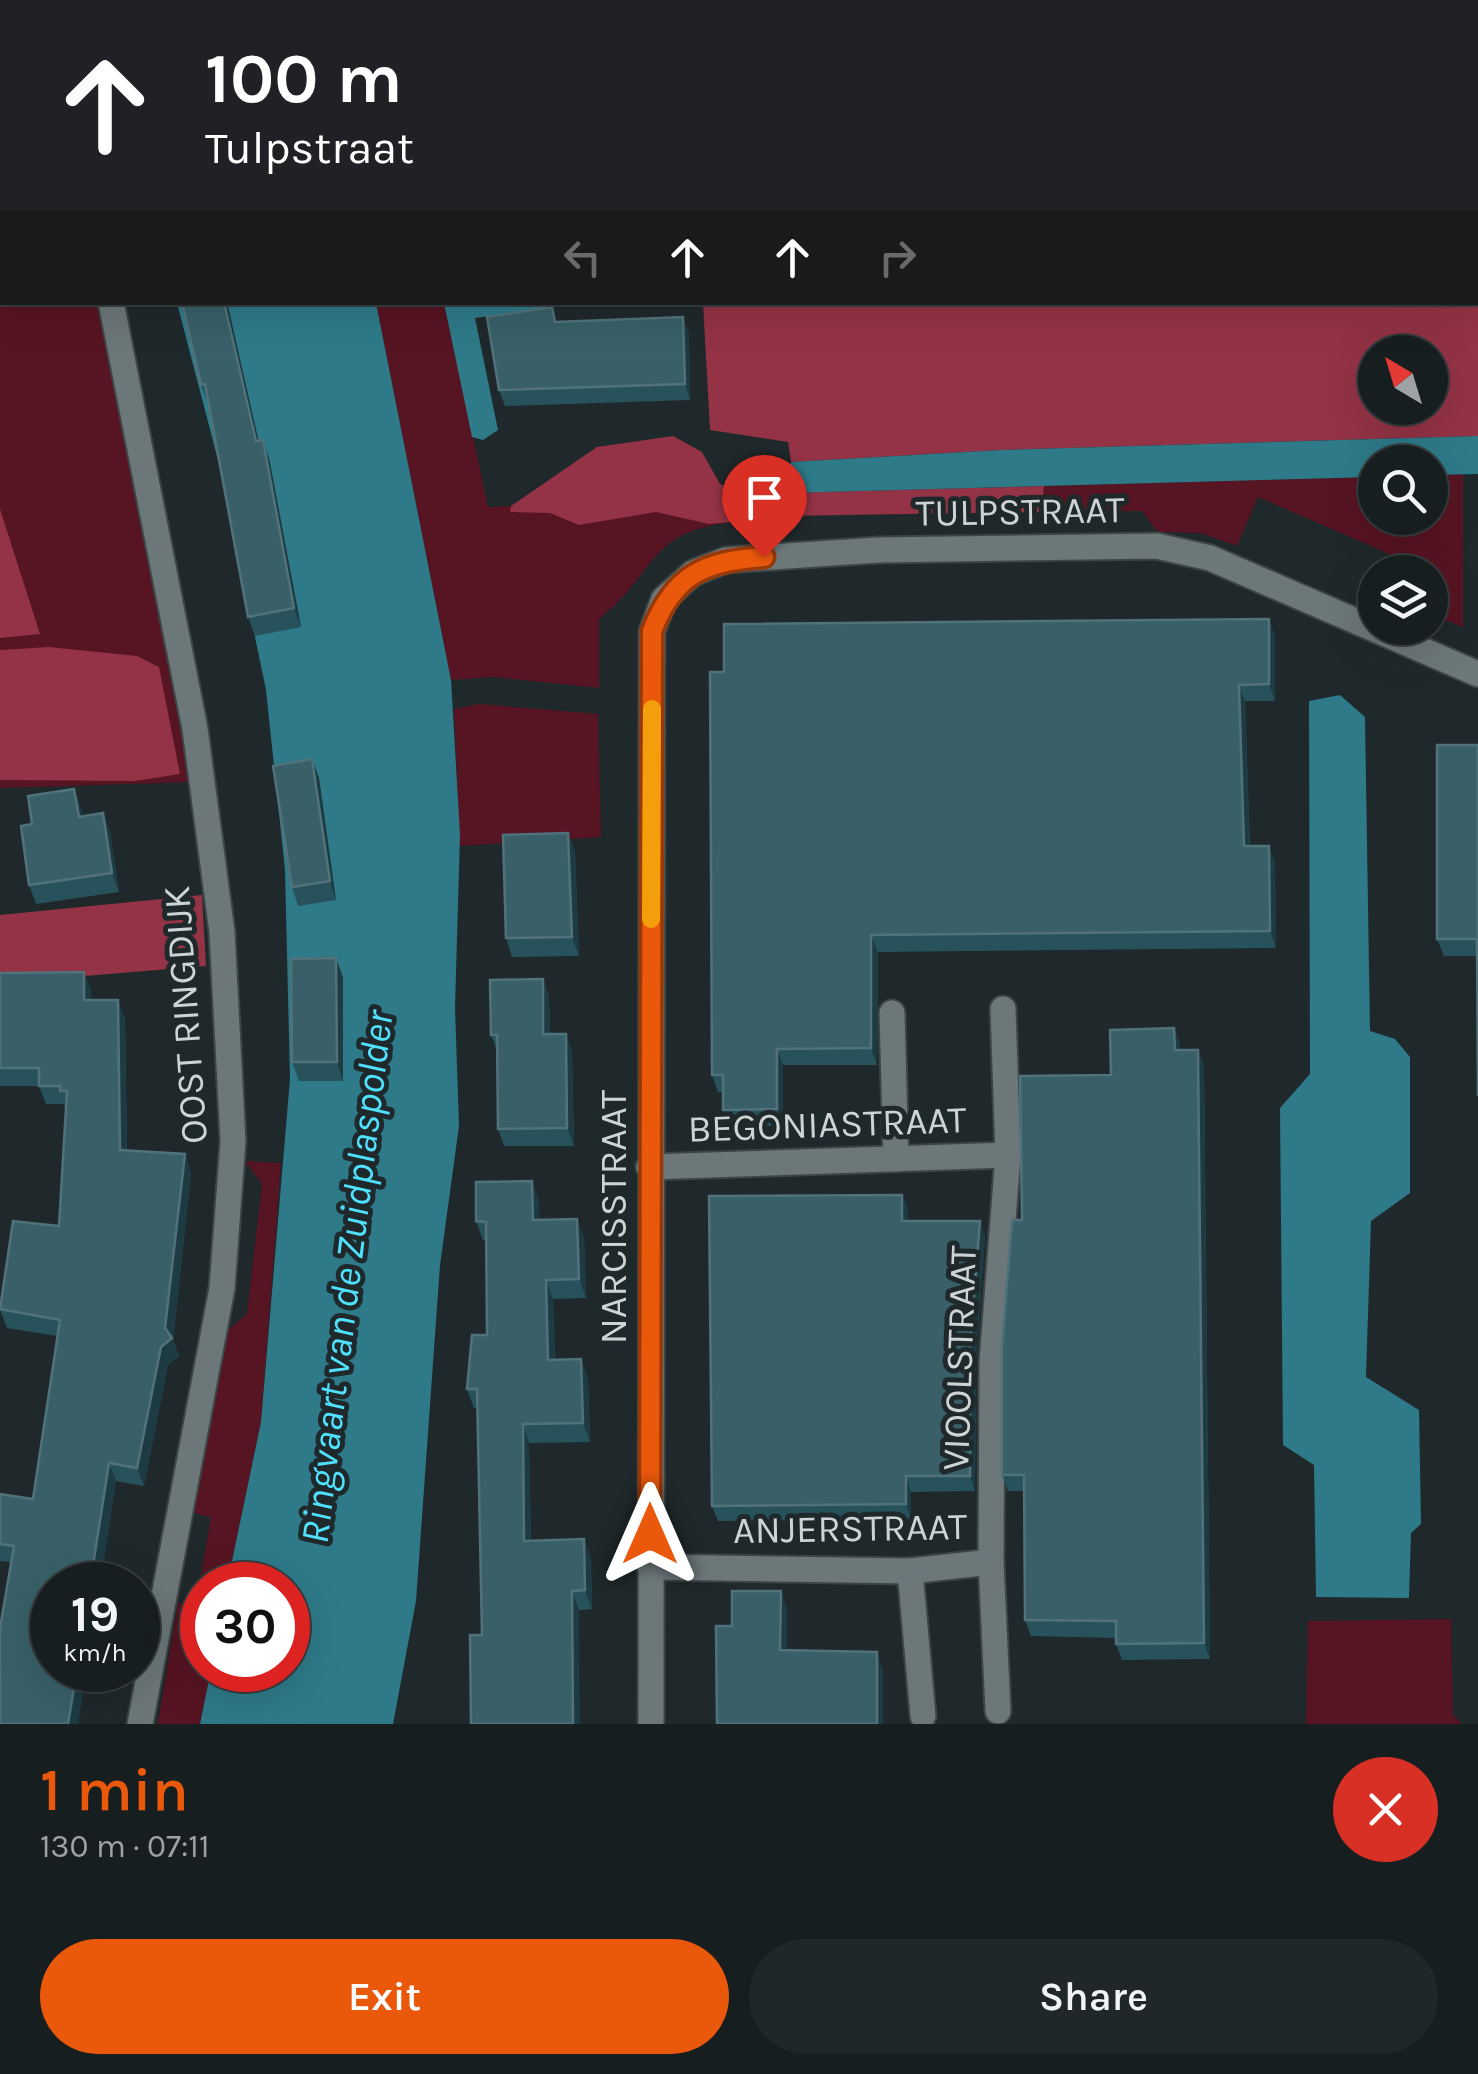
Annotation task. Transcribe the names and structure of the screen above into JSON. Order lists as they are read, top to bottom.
{
  "streets": {
    "street": [
      "TULPSTRAAT",
      "OOST RINGDIJK",
      "BEGONIASTRAAT",
      "NARCISSTRAAT",
      "VIOOLSTRAAT",
      "ANJERSTRAAT"
    ]
  },
  "crossings": [
    ["TULPSTRAAT", "NARCISSTRAAT"],
    ["BEGONIASTRAAT", "NARCISSTRAAT"],
    ["BEGONIASTRAAT", "VIOOLSTRAAT"],
    ["NARCISSTRAAT", "ANJERSTRAAT"],
    ["VIOOLSTRAAT", "ANJERSTRAAT"]
  ],
  "water": ["Ringvaart van de Zuidplaspolder"],
  "north": "top left",
  "page": {
    "turn": ["100 m", "Tulpstraat"],
    "speed": "19 km/h",
    "limit": "30",
    "heading": ["1 min", "130 m · 07:11"],
    "buttons": ["Exit", "Share"]
  }
}
